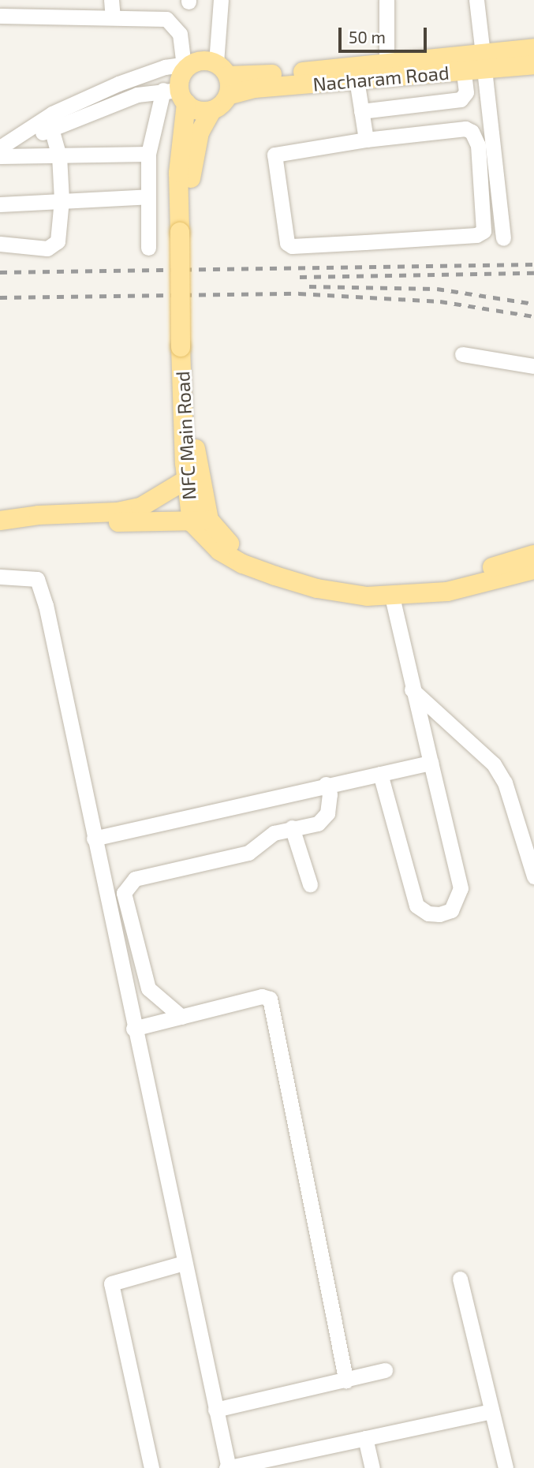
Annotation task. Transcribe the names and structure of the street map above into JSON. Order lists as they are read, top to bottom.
{
  "streets": {
    "main road": ["Nacharam Road", "NFC Main Road"]
  },
  "scale_bar": "50 m"
}
